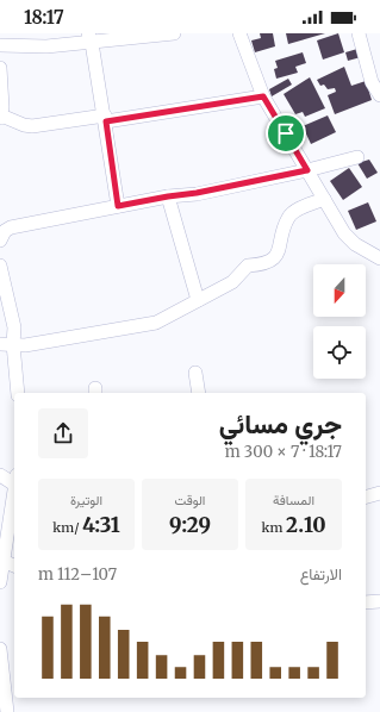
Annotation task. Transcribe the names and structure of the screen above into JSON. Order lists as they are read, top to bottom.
{
  "north": "bottom",
  "page": {
    "status": "18:17",
    "heading": ["جري مسائي", "18:17 · 7 × 300 m"],
    "stats": [
      ["المسافة", "2.10 km"],
      ["الوقت", "9:29"],
      ["الوتيرة", "4:31 /km"]
    ],
    "chart": ["الارتفاع", "107–112 m"]
  }
}
